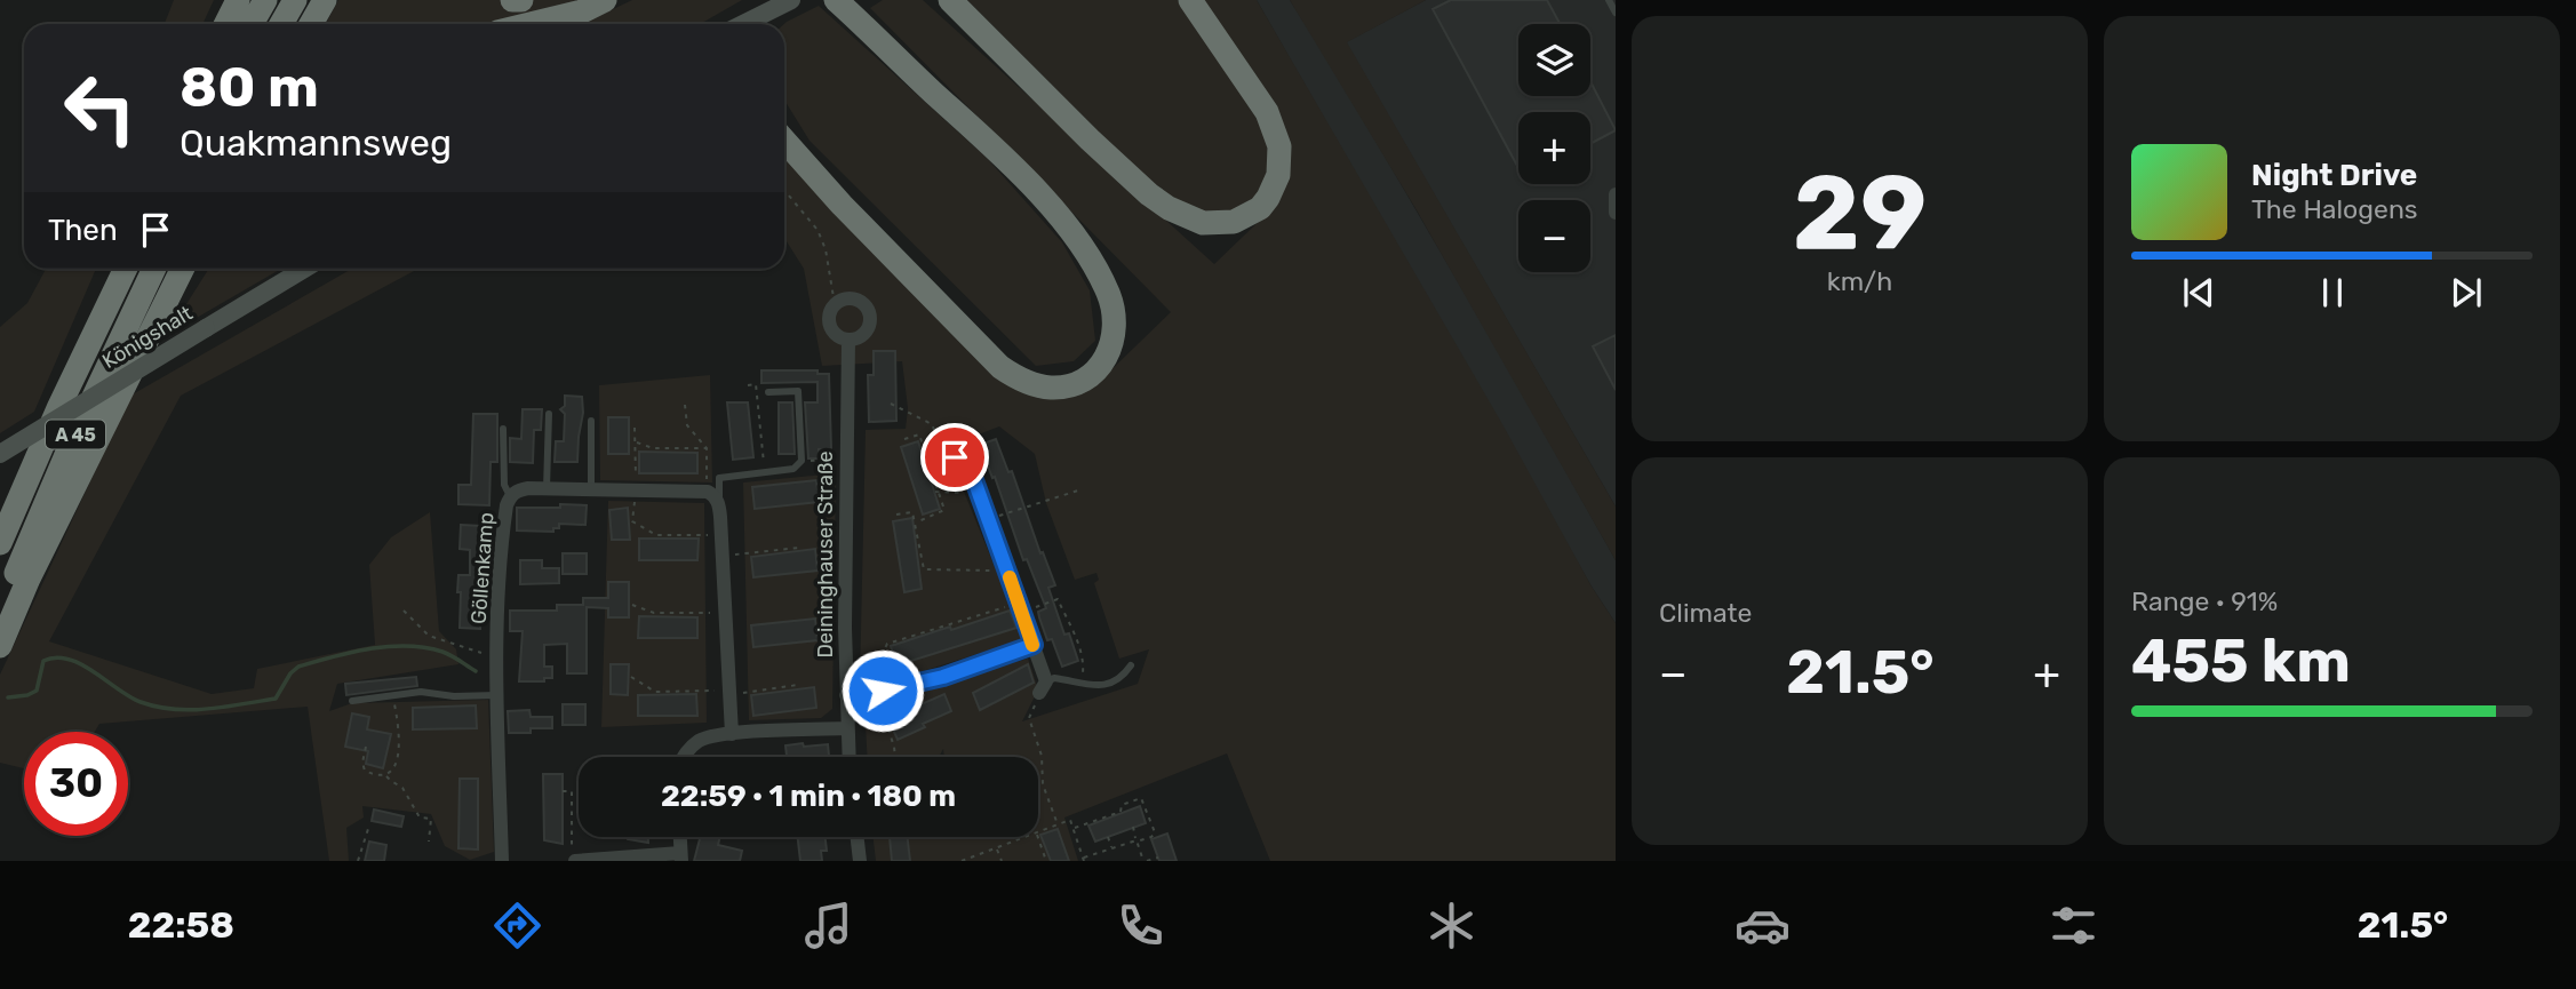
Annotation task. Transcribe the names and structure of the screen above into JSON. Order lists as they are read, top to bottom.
{
  "streets": {
    "highway": ["A 45"],
    "main road": ["Königshalt"],
    "street": ["Deininghauser Straße", "Göllenkamp"]
  },
  "page": {
    "tile": [
      ["29", "km/h"],
      "Climate",
      ["Range · 91%", "455 km"]
    ],
    "map_buttons": ["+", "−"],
    "turn": ["80 m", "Quakmannsweg"],
    "song": ["Night Drive", "The Halogens"],
    "then": "Then",
    "heat": ["−", "21.5°", "+"],
    "limit": "30",
    "trip": "22:59 · 1 min · 180 m",
    "tabs": ["22:58", "21.5°"]
  }
}
